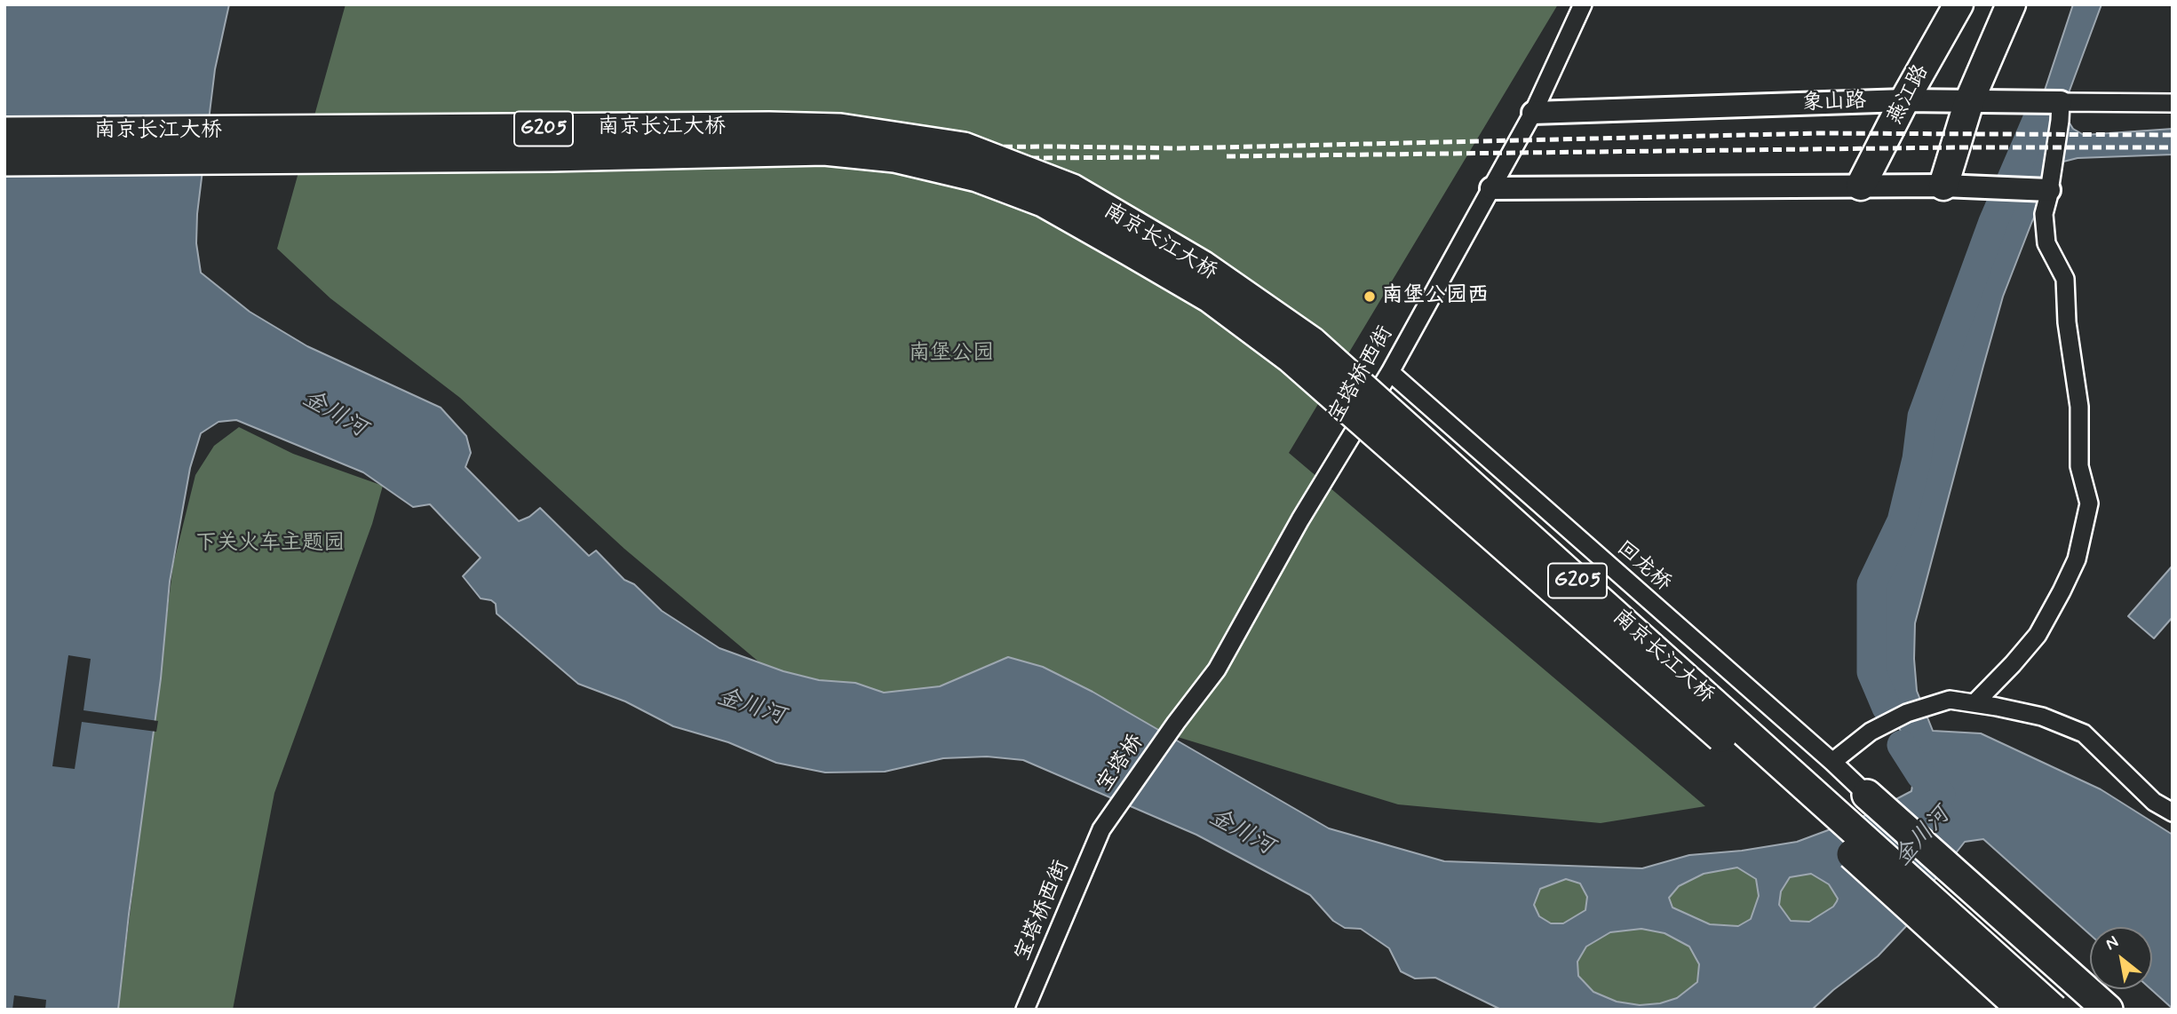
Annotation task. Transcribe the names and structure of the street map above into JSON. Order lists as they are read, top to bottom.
{
  "streets": {
    "highway": ["南京长江大桥", "G205"],
    "main road": ["燕江路"],
    "street": [
      "象山路",
      "宝塔桥西街",
      "回龙桥",
      "宝塔桥"
    ]
  },
  "crossings": [
    ["燕江路", "象山路"],
    ["象山路", "宝塔桥西街"],
    ["宝塔桥西街", "回龙桥"],
    ["宝塔桥西街", "宝塔桥"]
  ],
  "water": ["金川河"],
  "parks": ["南堡公园", "下关火车主题园"],
  "places": ["南堡公园西"],
  "north": "top left"
}
